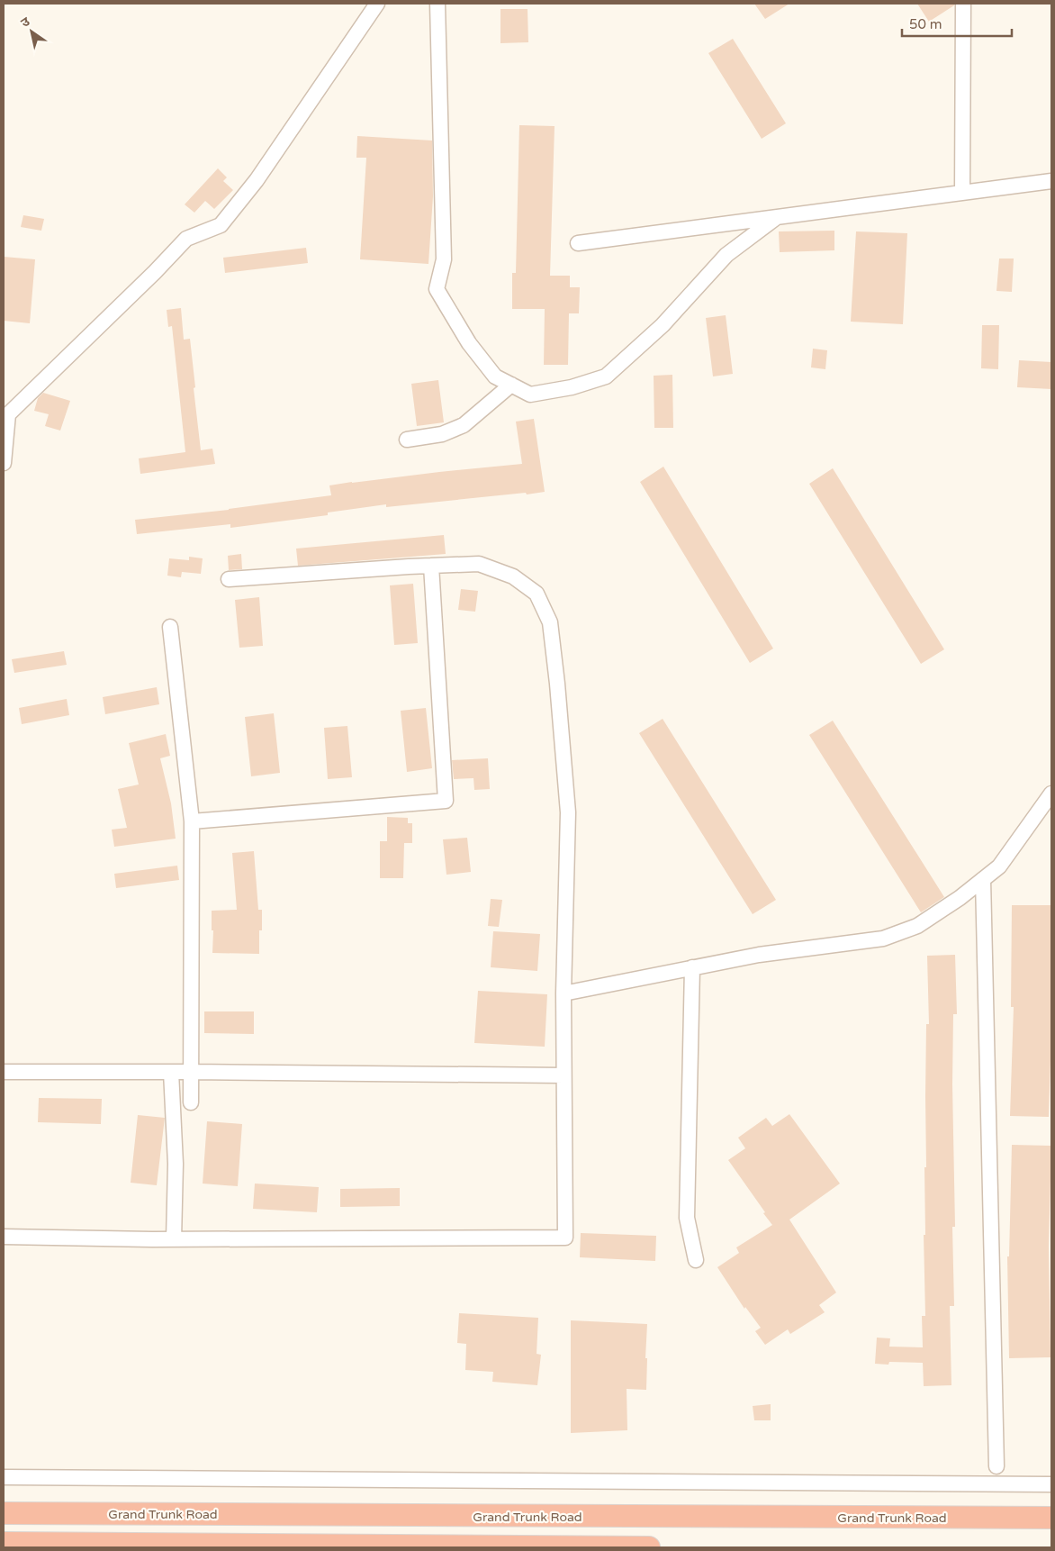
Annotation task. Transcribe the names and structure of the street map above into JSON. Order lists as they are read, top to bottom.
{
  "streets": {
    "highway": ["Grand Trunk Road"]
  },
  "scale_bar": "50 m",
  "north": "top left"
}
